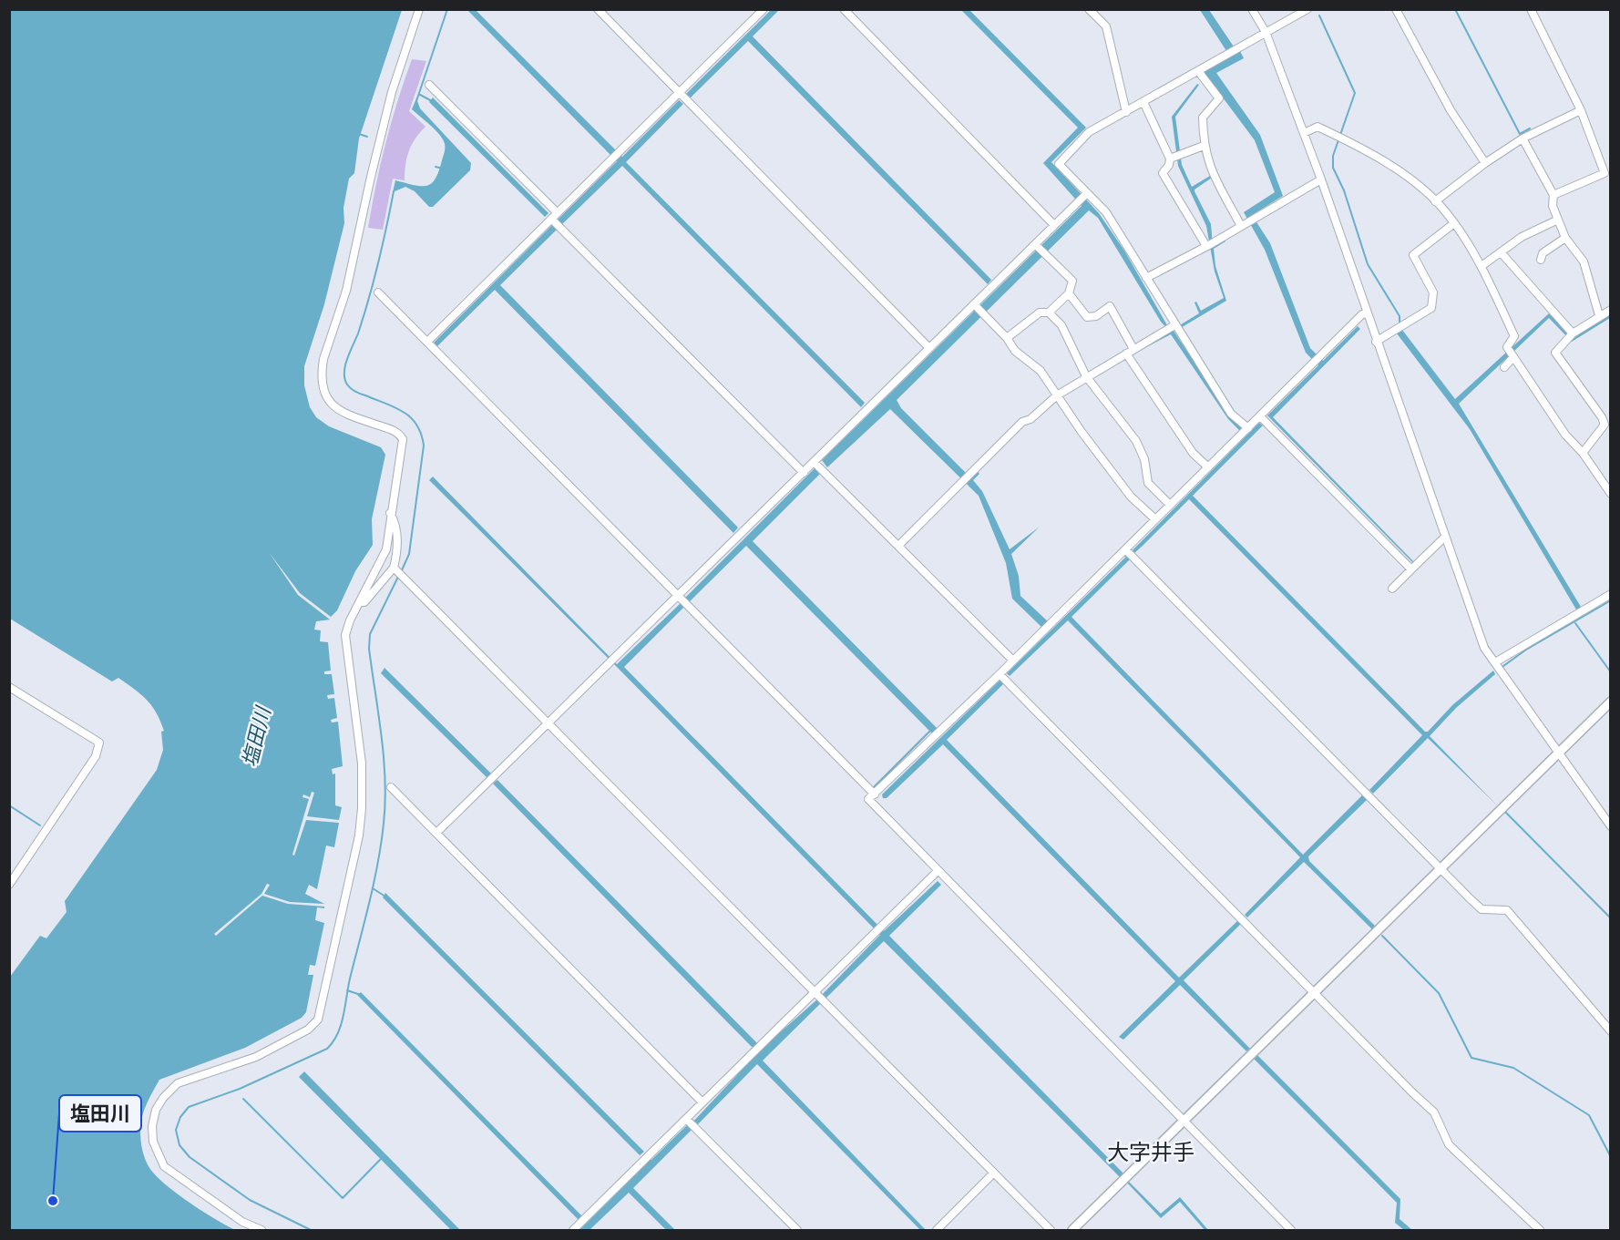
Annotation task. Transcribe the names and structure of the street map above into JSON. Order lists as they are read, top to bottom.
{
  "districts": ["大字井手"],
  "water": ["塩田川"],
  "places": ["塩田川"]
}
